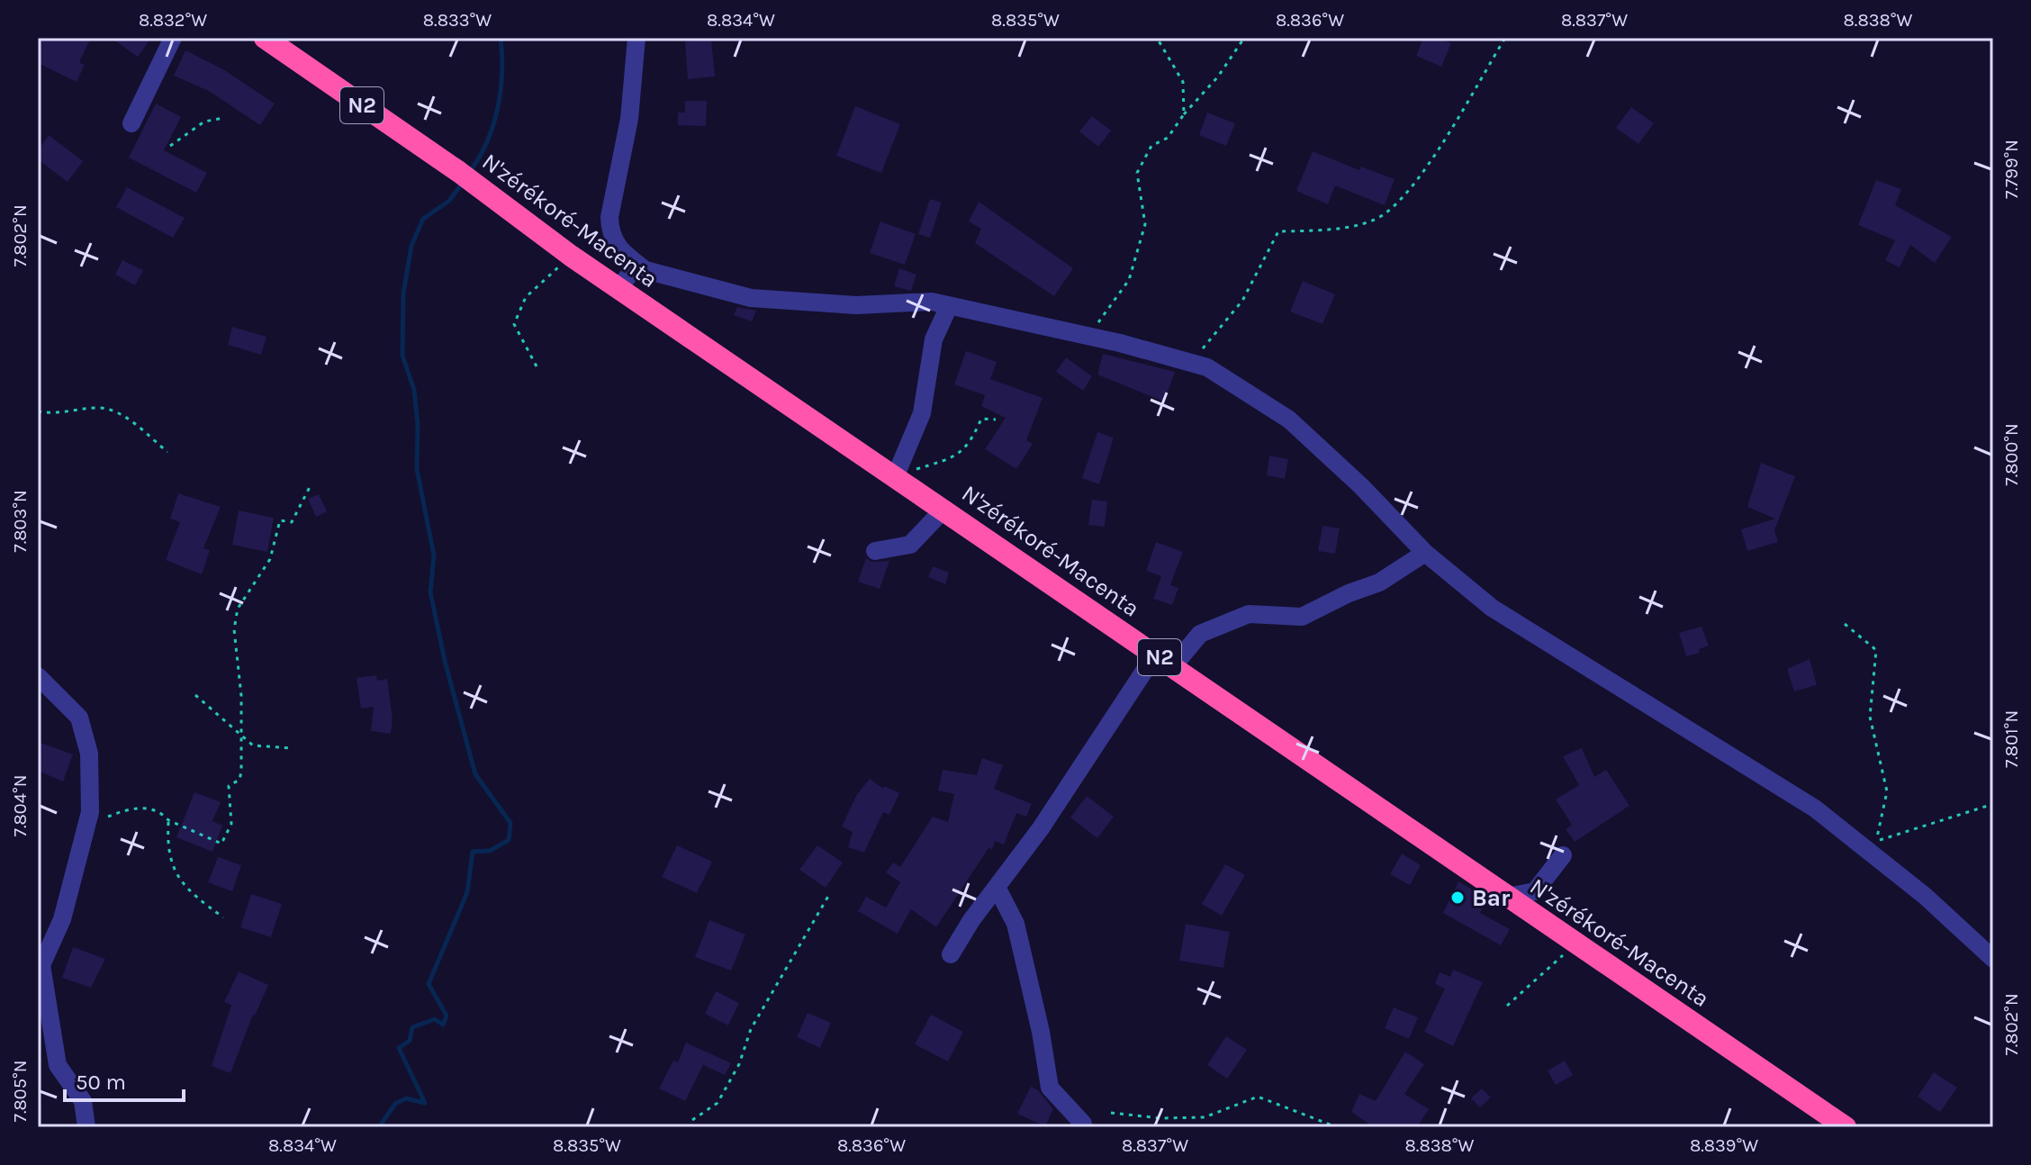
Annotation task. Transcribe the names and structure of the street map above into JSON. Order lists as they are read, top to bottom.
{
  "streets": {
    "highway": ["N2", "N'zérékoré-Macenta"]
  },
  "places": ["Bar"],
  "scale_bar": "50 m",
  "coordinates": [
    "8.832°W",
    "8.833°W",
    "8.834°W",
    "8.835°W",
    "8.836°W",
    "8.837°W",
    "8.838°W",
    "7.799°N",
    "7.802°N",
    "7.800°N",
    "7.803°N",
    "7.801°N",
    "7.804°N",
    "7.805°N",
    "8.839°W"
  ]
}
